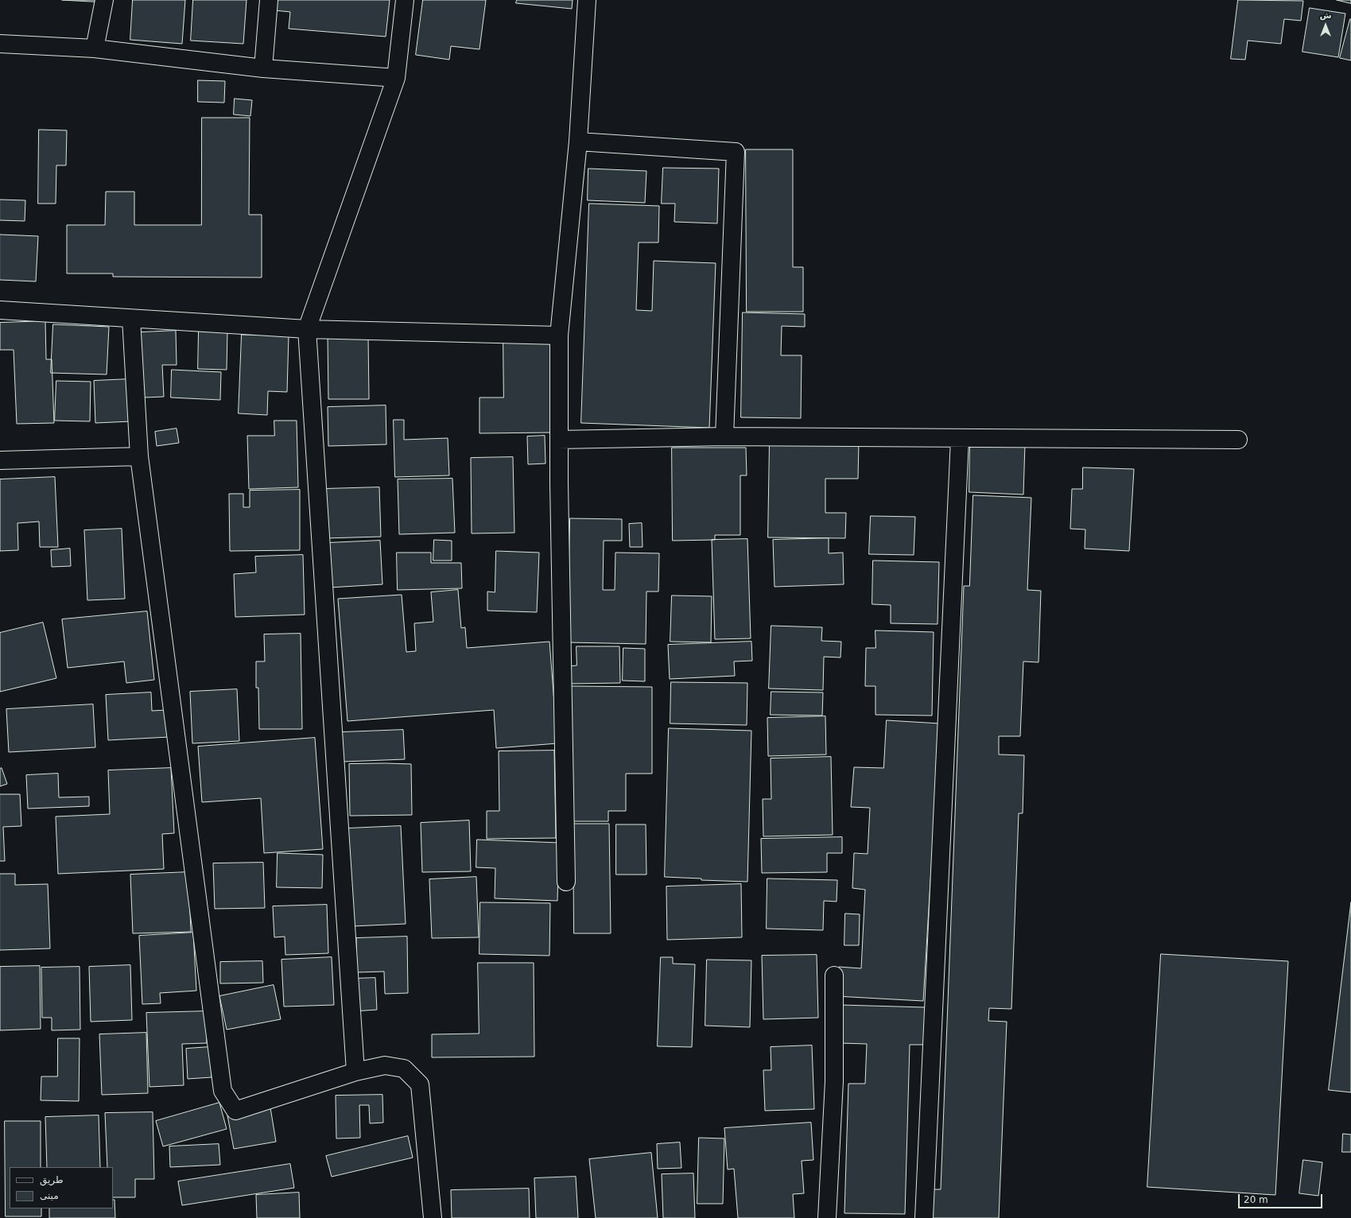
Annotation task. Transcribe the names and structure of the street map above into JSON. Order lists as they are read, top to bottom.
{
  "legend": ["طريق", "مبنى"],
  "scale_bar": "20 m",
  "north": "top"
}
